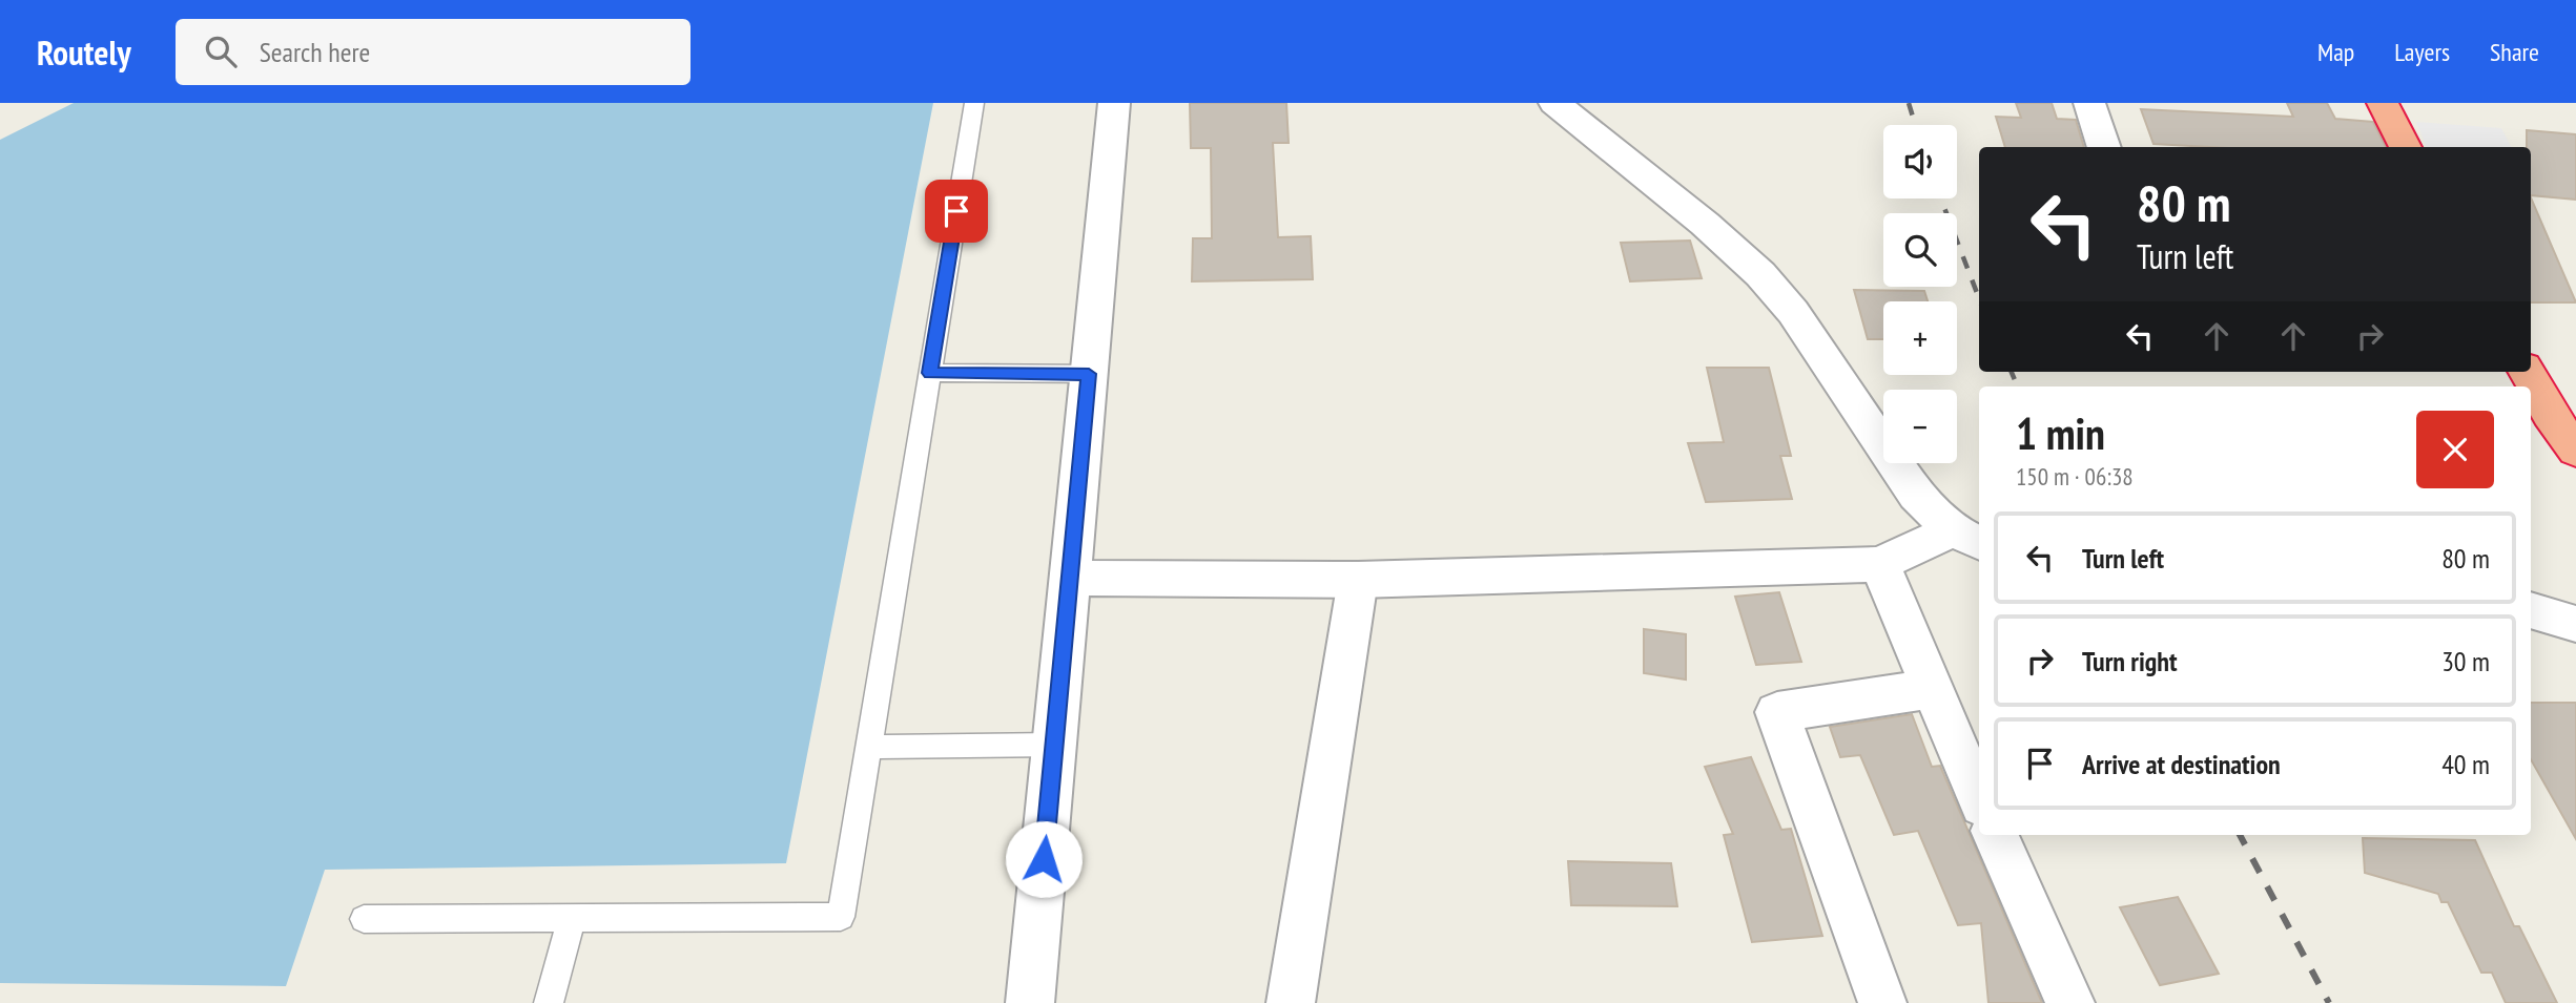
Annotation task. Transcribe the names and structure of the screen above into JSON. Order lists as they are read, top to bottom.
{
  "page": {
    "header": "Routely",
    "search": "Search here",
    "nav": ["Map", "Layers", "Share"],
    "map_buttons": ["+", "−"],
    "turn": ["80 m", "Turn left"],
    "heading": ["1 min", "150 m · 06:38"],
    "list": [
      {
        "name": "Turn left",
        "value": "80 m"
      },
      {
        "name": "Turn right",
        "value": "30 m"
      },
      {
        "name": "Arrive at destination",
        "value": "40 m"
      }
    ]
  }
}
